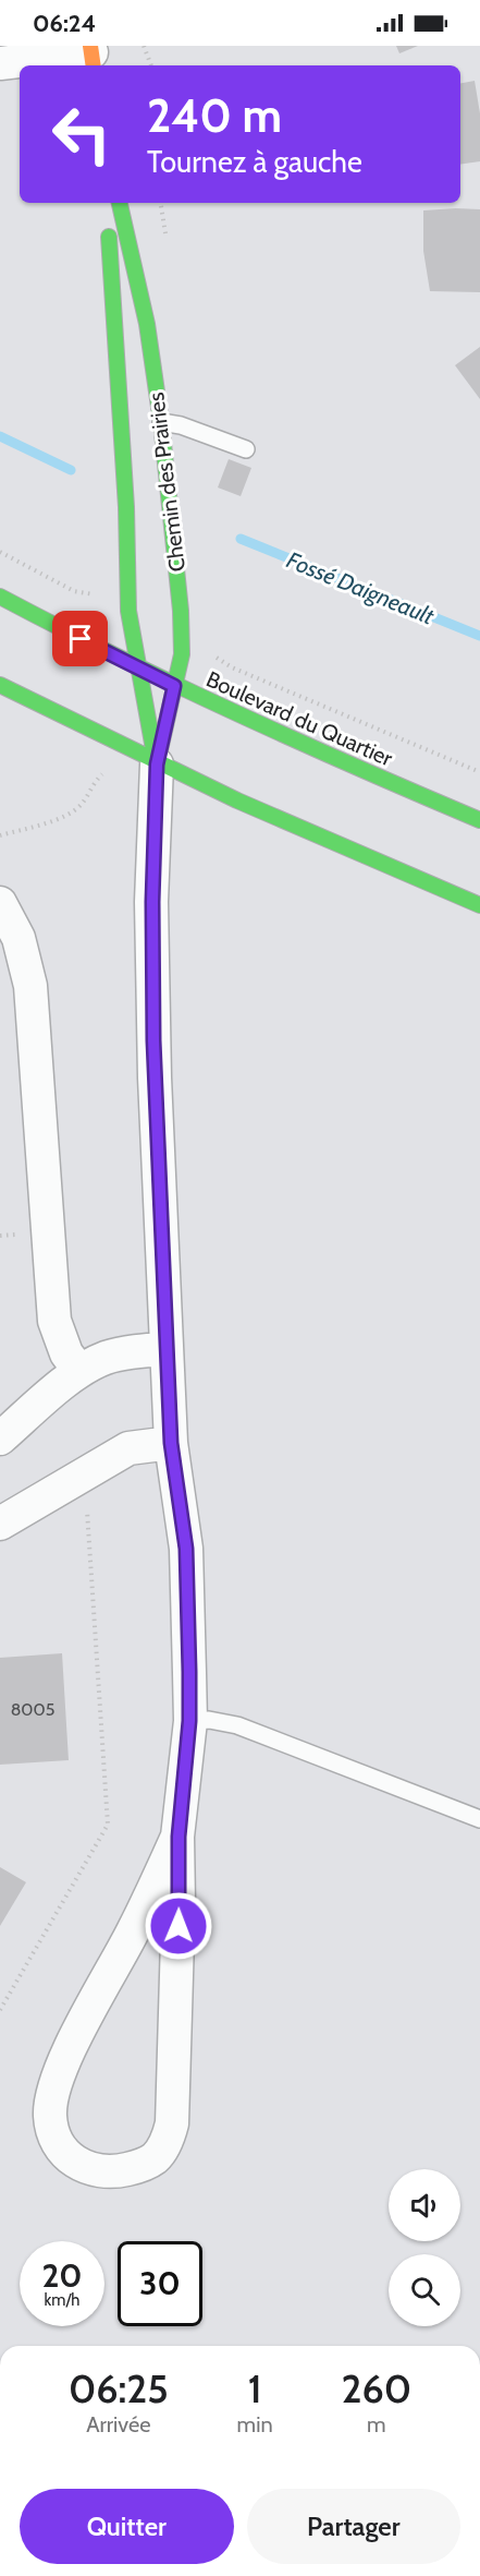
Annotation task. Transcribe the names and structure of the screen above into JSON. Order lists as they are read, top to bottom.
{
  "streets": {
    "main road": ["Chemin des Prairies", "Boulevard du Quartier"]
  },
  "crossings": [
    ["Chemin des Prairies", "Boulevard du Quartier"]
  ],
  "water": ["Fossé Daigneault"],
  "house_numbers": ["8005"],
  "page": {
    "status": "06:24",
    "turn": ["240 m", "Tournez à gauche"],
    "speed": "20 km/h",
    "limit": "30",
    "eta": [
      "06:25",
      "Arrivée",
      "1",
      "min",
      "260",
      "m"
    ],
    "buttons": ["Quitter", "Partager"]
  }
}
